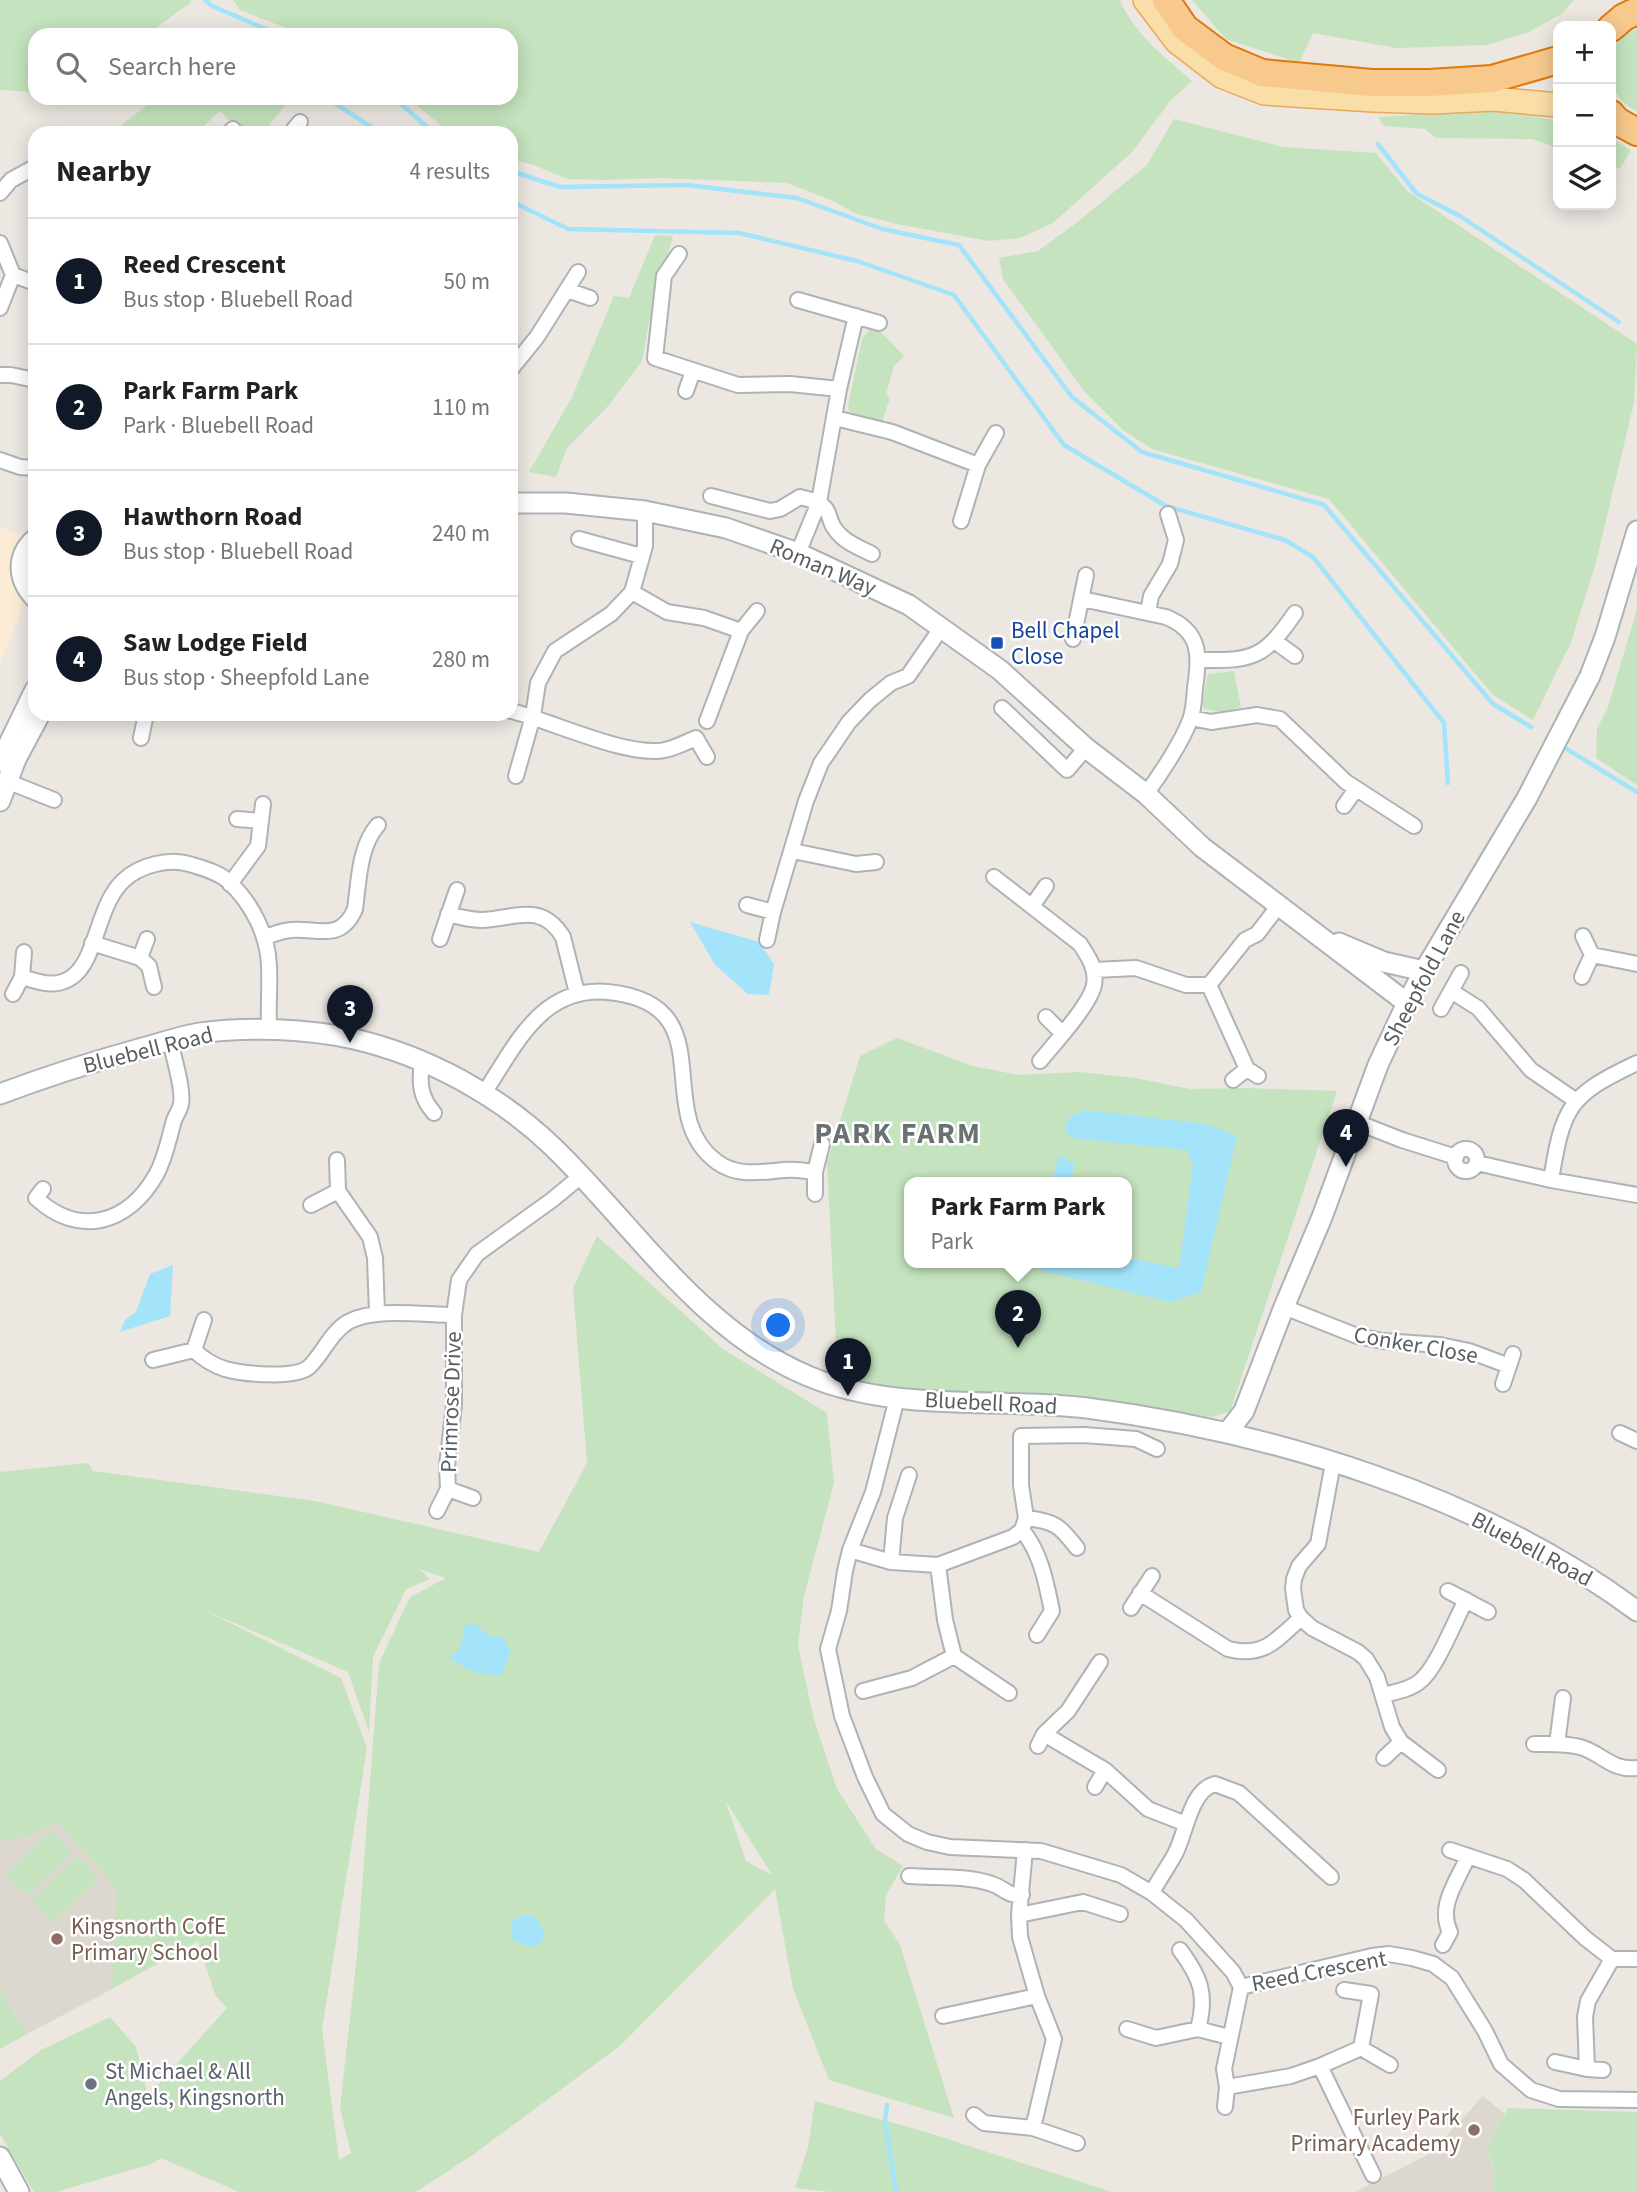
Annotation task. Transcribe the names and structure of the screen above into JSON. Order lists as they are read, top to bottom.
{
  "streets": {
    "street": [
      "Roman Way",
      "Sheepfold Lane",
      "Bluebell Road",
      "Conker Close",
      "Primrose Drive",
      "Reed Crescent"
    ]
  },
  "crossings": [
    ["Roman Way", "Sheepfold Lane"],
    ["Sheepfold Lane", "Bluebell Road"],
    ["Sheepfold Lane", "Conker Close"],
    ["Bluebell Road", "Primrose Drive"]
  ],
  "districts": ["PARK FARM"],
  "places": {
    "transit": ["Bell Chapel Close"],
    "other": ["Kingsnorth CofE Primary School", "St Michael & All Angels, Kingsnorth", "Furley Park Primary Academy"]
  },
  "page": {
    "map_buttons": ["+", "−"],
    "search": "Search here",
    "heading": ["Nearby", "4 results"],
    "list": [
      {
        "mark": "1",
        "name": "Reed Crescent",
        "note": "Bus stop · Bluebell Road",
        "value": "50 m"
      },
      {
        "mark": "2",
        "name": "Park Farm Park",
        "note": "Park · Bluebell Road",
        "value": "110 m"
      },
      {
        "mark": "3",
        "name": "Hawthorn Road",
        "note": "Bus stop · Bluebell Road",
        "value": "240 m"
      },
      {
        "mark": "4",
        "name": "Saw Lodge Field",
        "note": "Bus stop · Sheepfold Lane",
        "value": "280 m"
      }
    ],
    "pins": [
      "3",
      "4",
      "2",
      "1"
    ],
    "popup": ["Park Farm Park", "Park"]
  }
}
